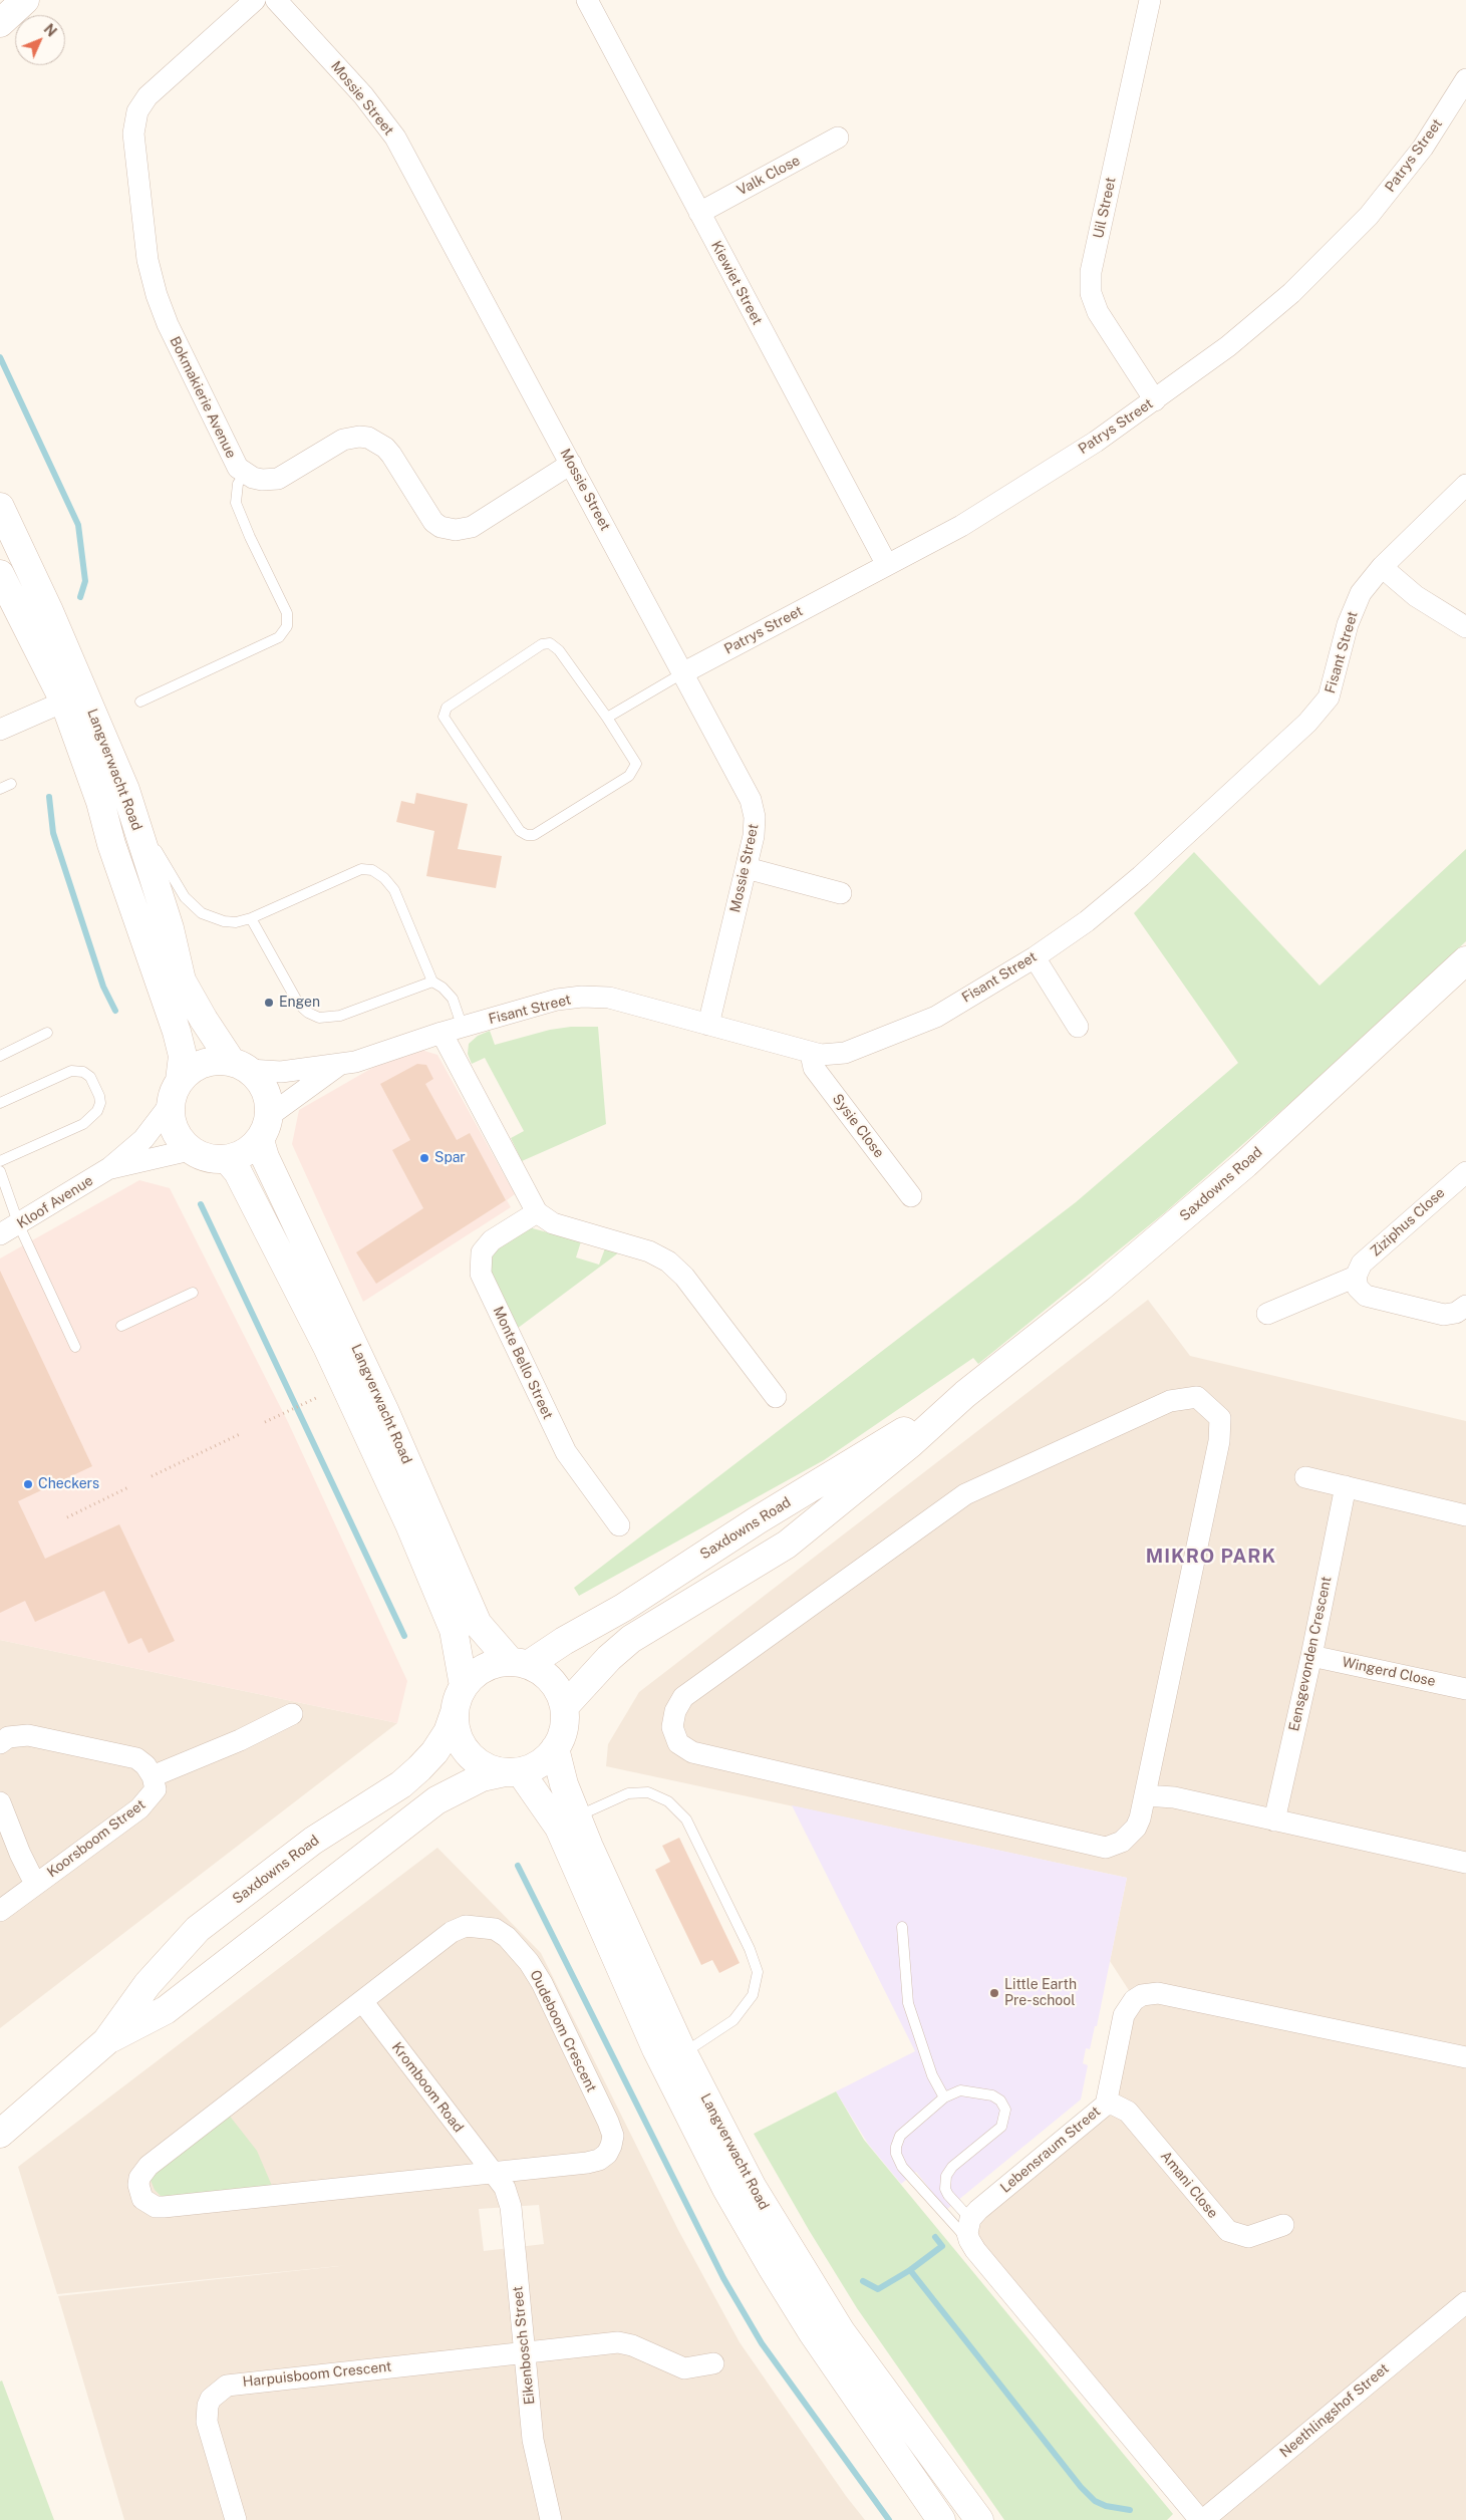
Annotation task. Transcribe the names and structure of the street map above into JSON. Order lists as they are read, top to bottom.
{
  "streets": {
    "street": [
      "Mossie Street",
      "Patrys Street",
      "Valk Close",
      "Uil Street",
      "Kiewiet Street",
      "Bokmakierie Avenue",
      "Fisant Street",
      "Langverwacht Road",
      "Sysie Close",
      "Saxdowns Road",
      "Kloof Avenue",
      "Ziziphus Close",
      "Monte Bello Street",
      "Eensgevonden Crescent",
      "Wingerd Close",
      "Koorsboom Street",
      "Oudeboom Crescent",
      "Kromboom Road",
      "Lebensraum Street",
      "Amani Close",
      "Eikenbosch Street",
      "Harpuisboom Crescent",
      "Neethlingshof Street"
    ]
  },
  "crossings": [
    ["Mossie Street", "Patrys Street"],
    ["Mossie Street", "Bokmakierie Avenue"],
    ["Mossie Street", "Fisant Street"],
    ["Patrys Street", "Uil Street"],
    ["Patrys Street", "Kiewiet Street"],
    ["Valk Close", "Kiewiet Street"],
    ["Fisant Street", "Langverwacht Road"],
    ["Fisant Street", "Sysie Close"],
    ["Fisant Street", "Kloof Avenue"],
    ["Langverwacht Road", "Saxdowns Road"],
    ["Langverwacht Road", "Kloof Avenue"],
    ["Eensgevonden Crescent", "Wingerd Close"],
    ["Oudeboom Crescent", "Kromboom Road"],
    ["Oudeboom Crescent", "Eikenbosch Street"],
    ["Kromboom Road", "Eikenbosch Street"],
    ["Lebensraum Street", "Amani Close"],
    ["Eikenbosch Street", "Harpuisboom Crescent"]
  ],
  "districts": ["MIKRO PARK"],
  "places": [
    "Engen",
    "Spar",
    "Checkers",
    "Little Earth Pre-school"
  ],
  "north": "top right"
}
